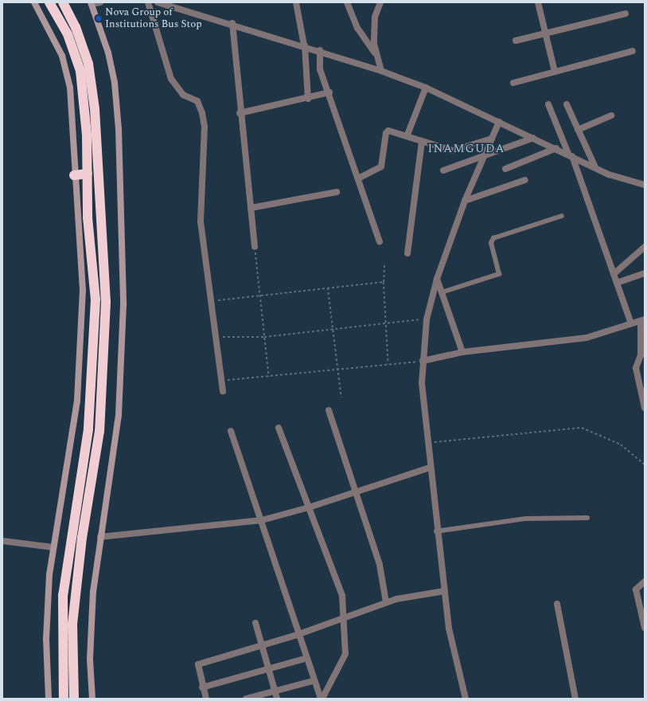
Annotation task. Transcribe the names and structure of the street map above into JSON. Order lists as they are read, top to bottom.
{
  "districts": ["INAMGUDA"],
  "places": ["Nova Group of Institutions Bus Stop"]
}
